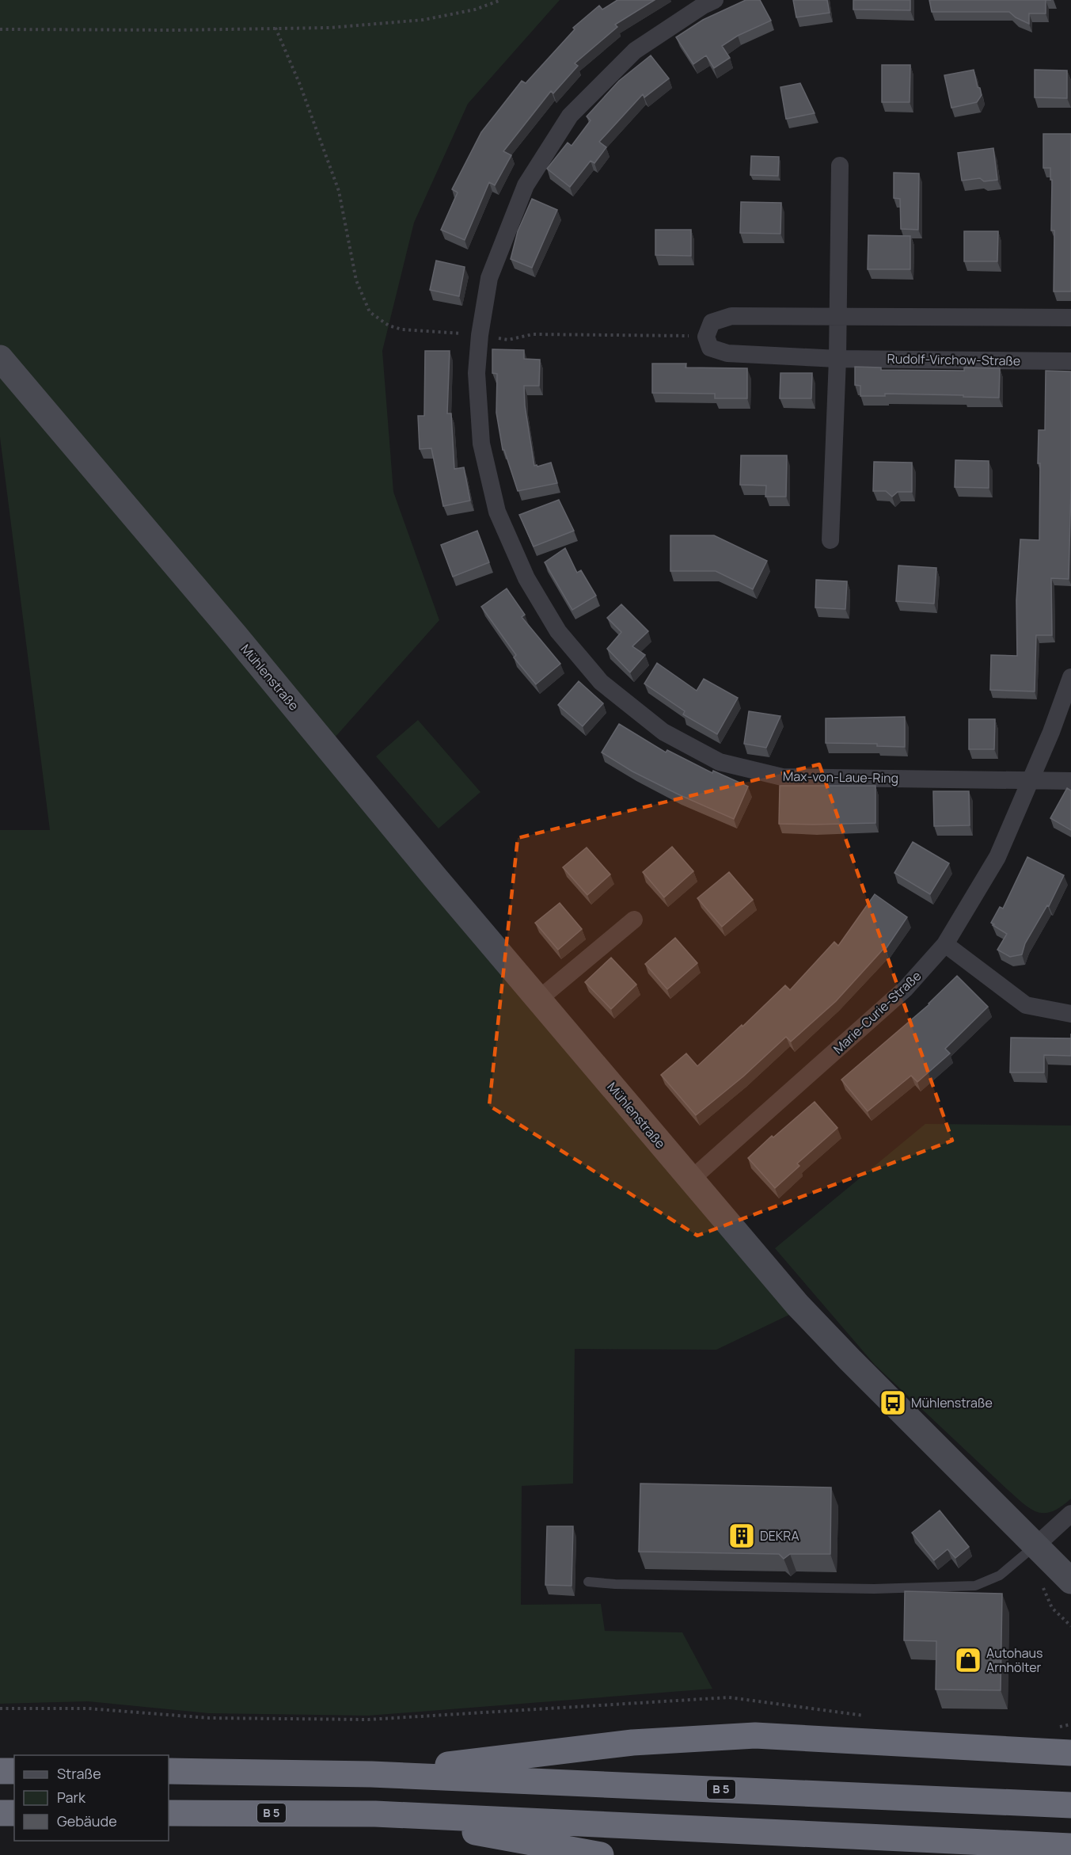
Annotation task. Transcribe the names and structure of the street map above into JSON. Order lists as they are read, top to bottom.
{
  "streets": {
    "highway": ["B 5"],
    "street": [
      "Rudolf-Virchow-Straße",
      "Mühlenstraße",
      "Max-von-Laue-Ring",
      "Marie-Curie-Straße"
    ]
  },
  "crossings": [
    ["Mühlenstraße", "Marie-Curie-Straße"],
    ["Max-von-Laue-Ring", "Marie-Curie-Straße"]
  ],
  "places": {
    "bus stop": ["Mühlenstraße"],
    "building": ["DEKRA"],
    "shop": ["Autohaus Arnhölter"]
  },
  "legend": ["Straße", "Park", "Gebäude"]
}
